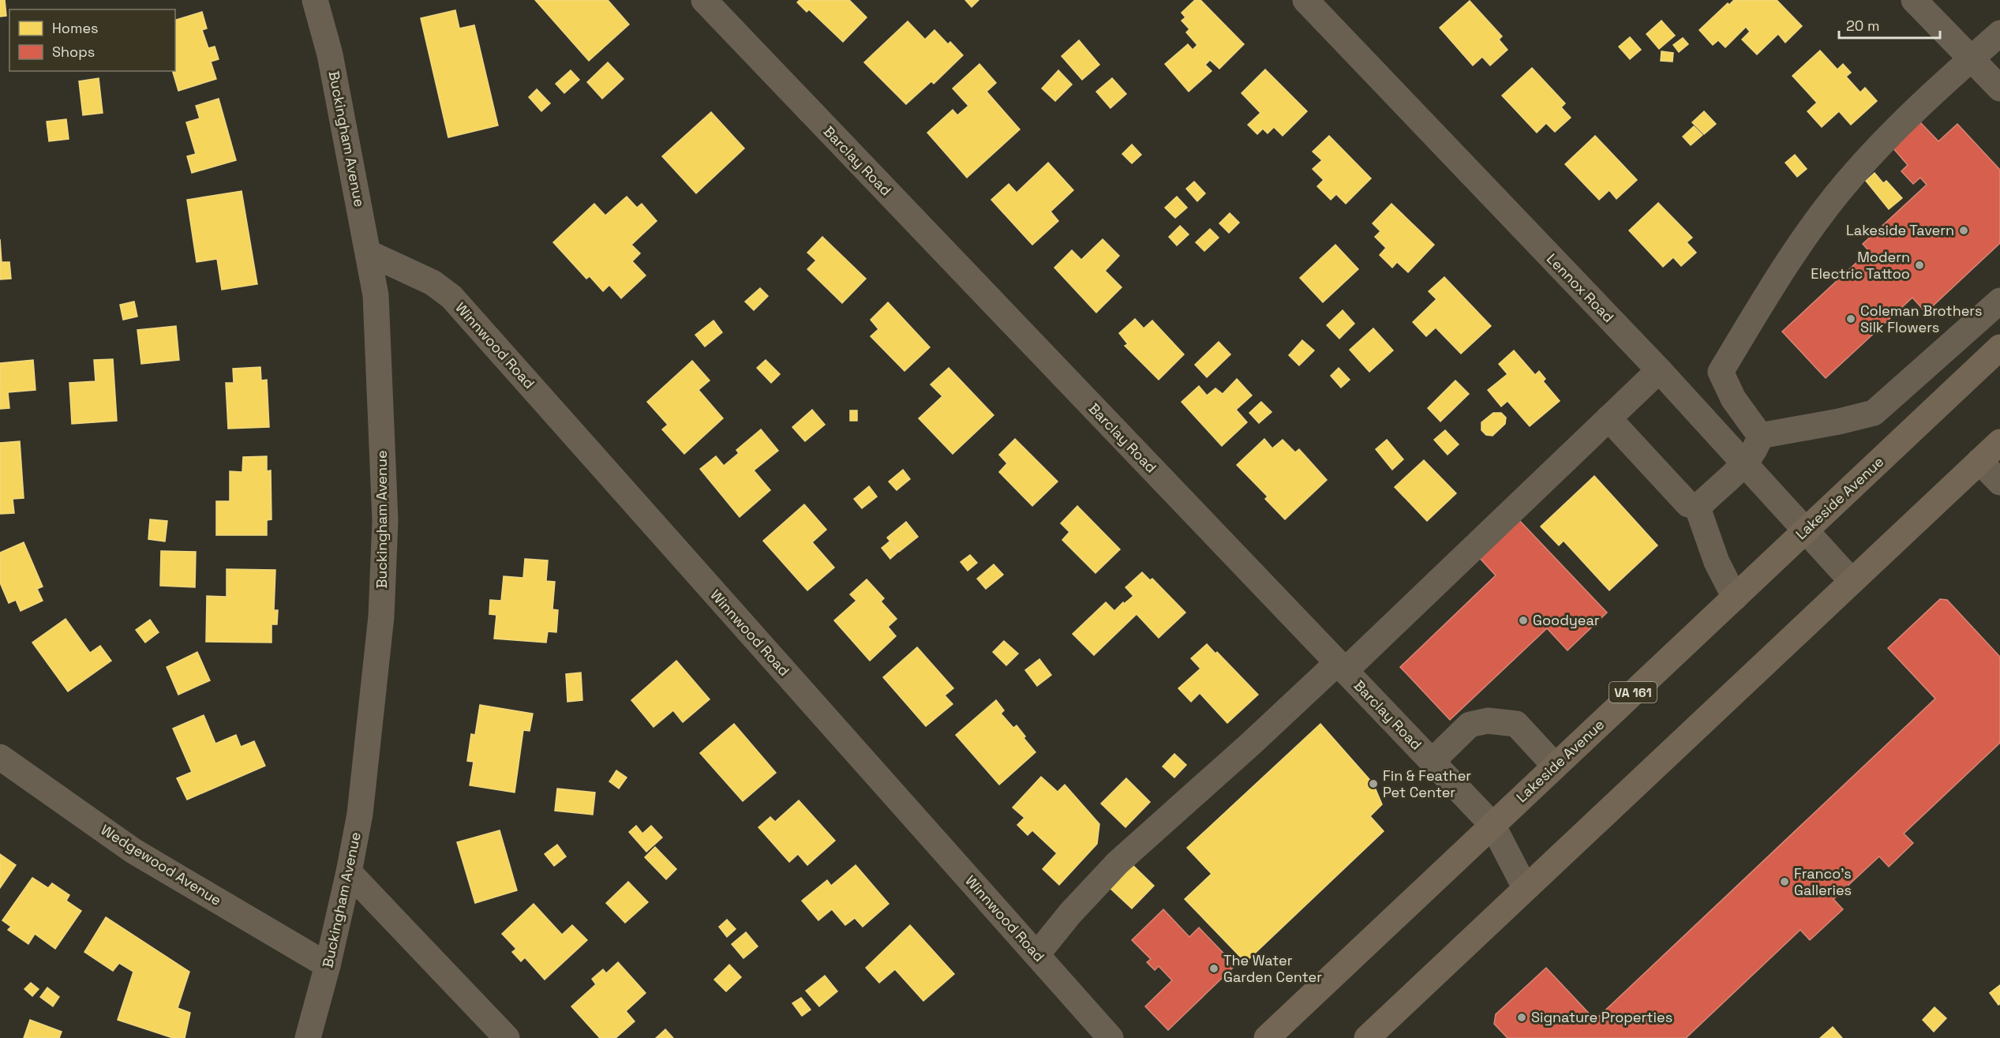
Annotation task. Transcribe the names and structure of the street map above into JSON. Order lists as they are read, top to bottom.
{
  "streets": {
    "main road": ["Lakeside Avenue", "VA 161"],
    "street": [
      "Buckingham Avenue",
      "Barclay Road",
      "Lennox Road",
      "Winnwood Road",
      "Wedgewood Avenue"
    ]
  },
  "crossings": [
    ["Buckingham Avenue", "Winnwood Road"],
    ["Buckingham Avenue", "Wedgewood Avenue"],
    ["Barclay Road", "Lakeside Avenue"],
    ["Lennox Road", "Lakeside Avenue"]
  ],
  "places": [
    "Lakeside Tavern",
    "Modern Electric Tattoo",
    "Coleman Brothers Silk Flowers",
    "Goodyear",
    "Fin & Feather Pet Center",
    "Franco's Galleries",
    "The Water Garden Center",
    "Signature Properties"
  ],
  "legend": ["Homes", "Shops"],
  "scale_bar": "20 m"
}
